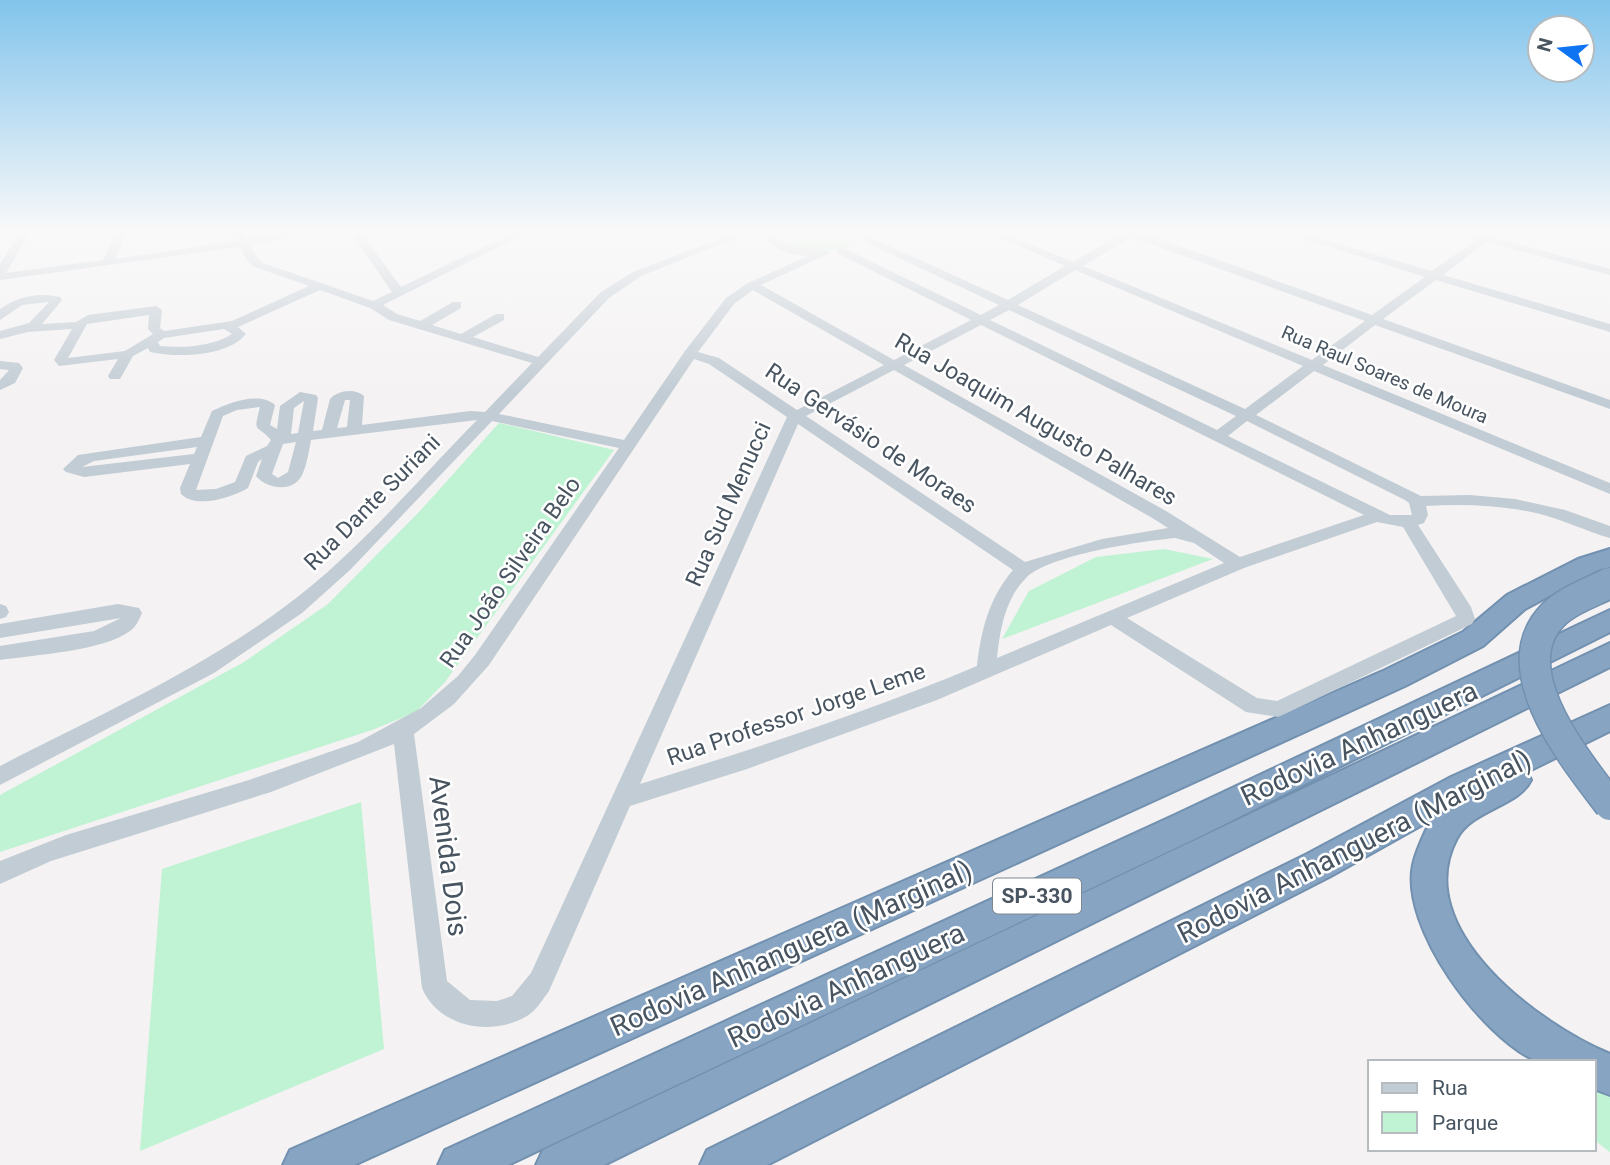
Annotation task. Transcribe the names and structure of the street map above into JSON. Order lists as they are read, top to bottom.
{
  "streets": {
    "highway": ["Rodovia Anhanguera", "Rodovia Anhanguera (Marginal)", "SP-330"],
    "street": [
      "Rua Raul Soares de Moura",
      "Rua Joaquim Augusto Palhares",
      "Rua Gervásio de Moraes",
      "Rua Dante Suriani",
      "Rua Sud Menucci",
      "Rua João Silveira Belo",
      "Rua Professor Jorge Leme",
      "Avenida Dois"
    ]
  },
  "crossings": [
    ["Rua Joaquim Augusto Palhares", "Rua Sud Menucci"],
    ["Rua Joaquim Augusto Palhares", "Rua João Silveira Belo"],
    ["Rua Gervásio de Moraes", "Rua Sud Menucci"],
    ["Rua Gervásio de Moraes", "Rua João Silveira Belo"],
    ["Rua Sud Menucci", "Rua Professor Jorge Leme"],
    ["Rua Sud Menucci", "Avenida Dois"],
    ["Rua João Silveira Belo", "Avenida Dois"]
  ],
  "legend": ["Rua", "Parque"],
  "north": "left"
}
